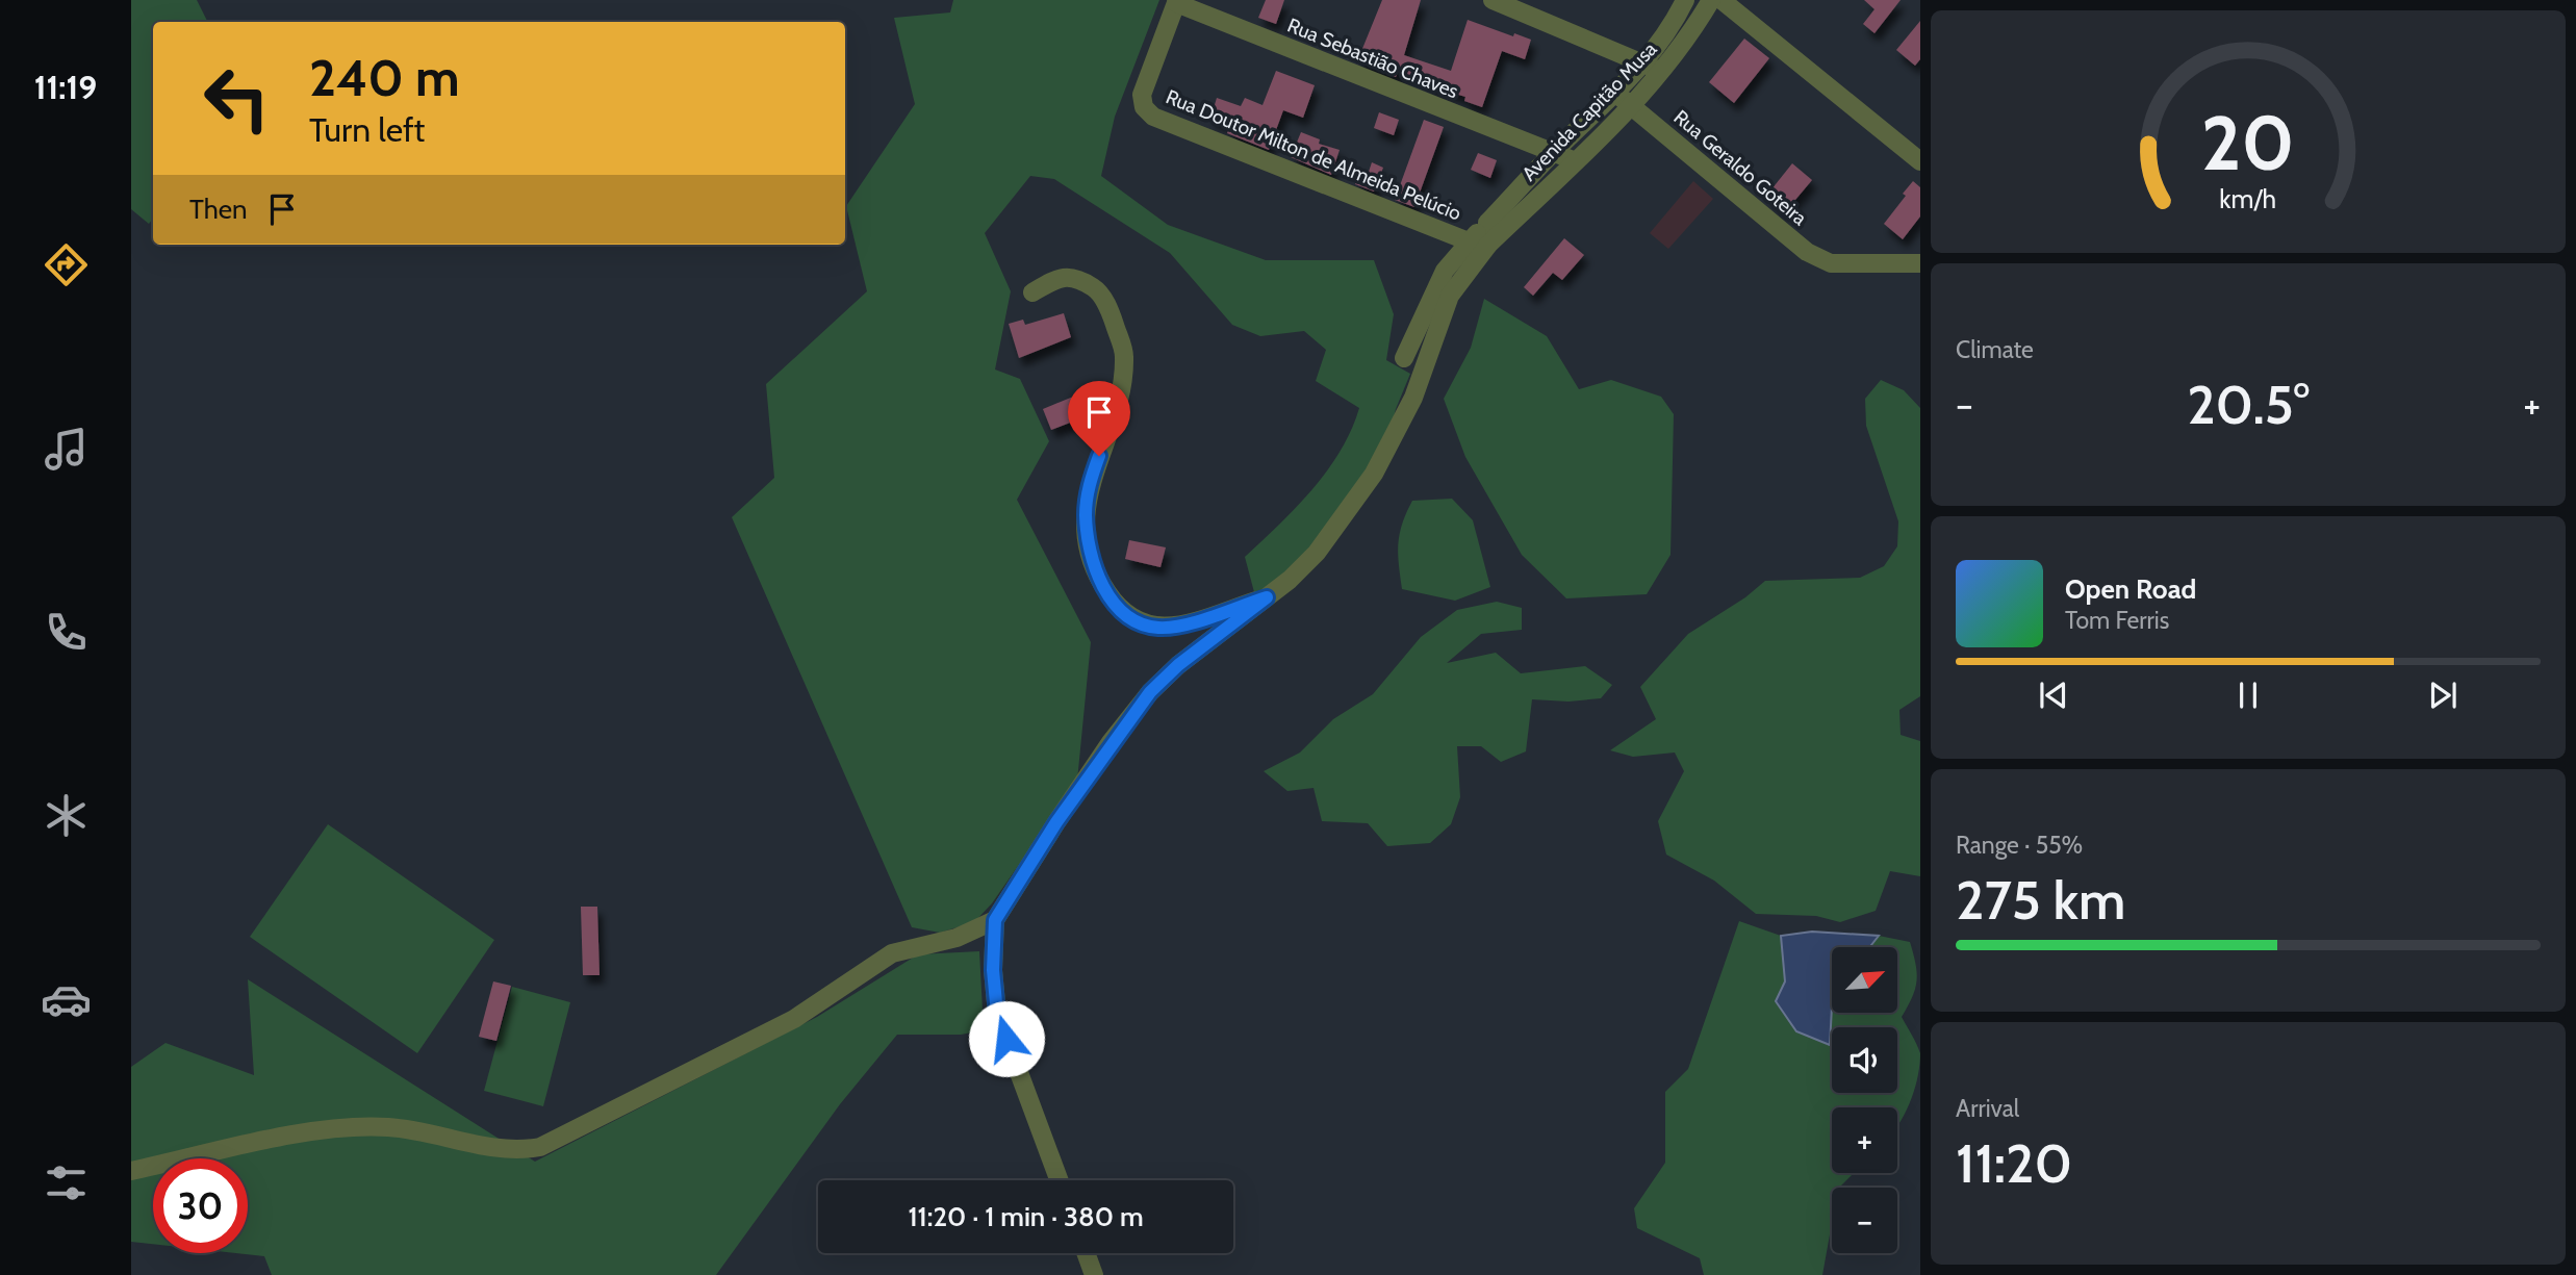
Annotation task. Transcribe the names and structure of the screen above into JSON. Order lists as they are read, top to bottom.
{
  "streets": {
    "street": [
      "Rua Sebastião Chaves",
      "Avenida Capitão Musa",
      "Rua Doutor Milton de Almeida Pelúcio",
      "Rua Geraldo Goteira"
    ]
  },
  "crossings": [
    ["Rua Sebastião Chaves", "Avenida Capitão Musa"],
    ["Rua Sebastião Chaves", "Rua Doutor Milton de Almeida Pelúcio"],
    ["Avenida Capitão Musa", "Rua Doutor Milton de Almeida Pelúcio"],
    ["Avenida Capitão Musa", "Rua Geraldo Goteira"]
  ],
  "north": "top right",
  "page": {
    "tabs": "11:19",
    "turn": ["240 m", "Turn left"],
    "then": "Then",
    "tile": [
      "Climate",
      ["Range · 55%", "275 km"],
      ["Arrival", "11:20"]
    ],
    "heat": ["−", "20.5°", "+"],
    "song": ["Open Road", "Tom Ferris"],
    "map_buttons": ["+", "−"],
    "limit": "30",
    "trip": "11:20 · 1 min · 380 m",
    "gauge": ["20", "km/h"]
  }
}
